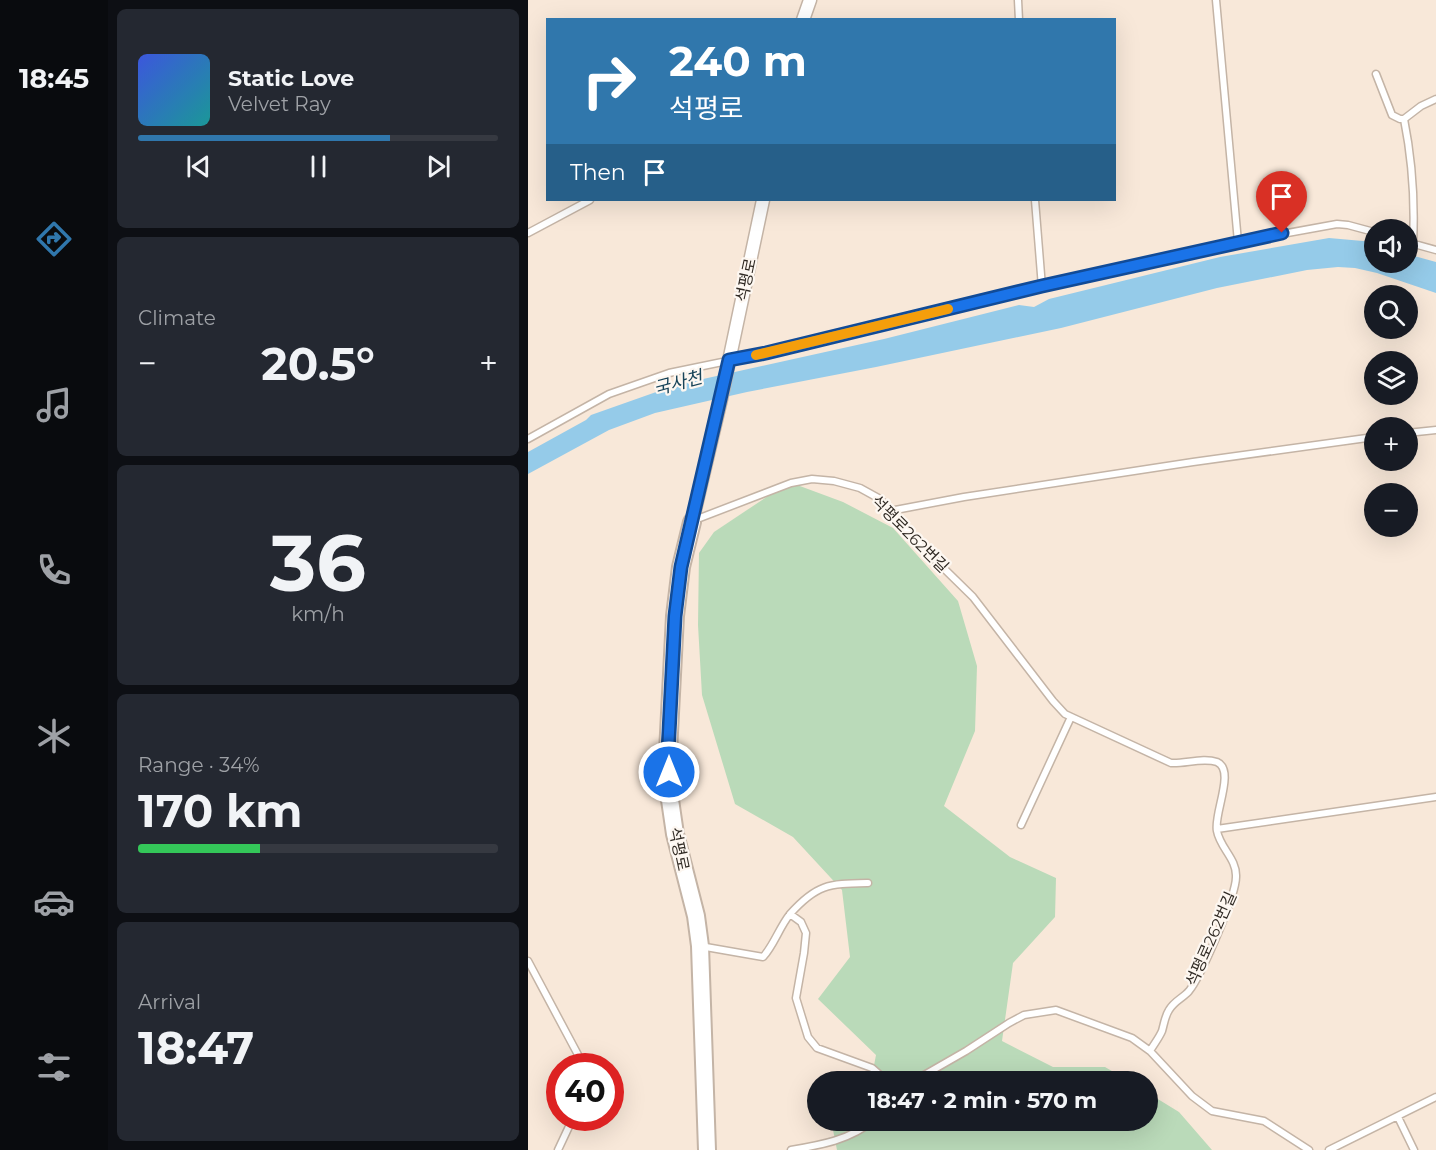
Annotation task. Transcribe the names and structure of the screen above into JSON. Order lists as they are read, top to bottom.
{
  "streets": {
    "street": ["석평로"],
    "lane": ["석평로262번길"]
  },
  "crossings": [
    ["석평로", "석평로262번길"]
  ],
  "water": ["국사천"],
  "page": {
    "tabs": "18:45",
    "turn": ["240 m", "석평로"],
    "song": ["Static Love", "Velvet Ray"],
    "then": "Then",
    "map_buttons": ["+", "−"],
    "tile": [
      "Climate",
      ["36", "km/h"],
      ["Range · 34%", "170 km"],
      ["Arrival", "18:47"]
    ],
    "heat": ["−", "20.5°", "+"],
    "limit": "40",
    "trip": "18:47 · 2 min · 570 m"
  }
}
